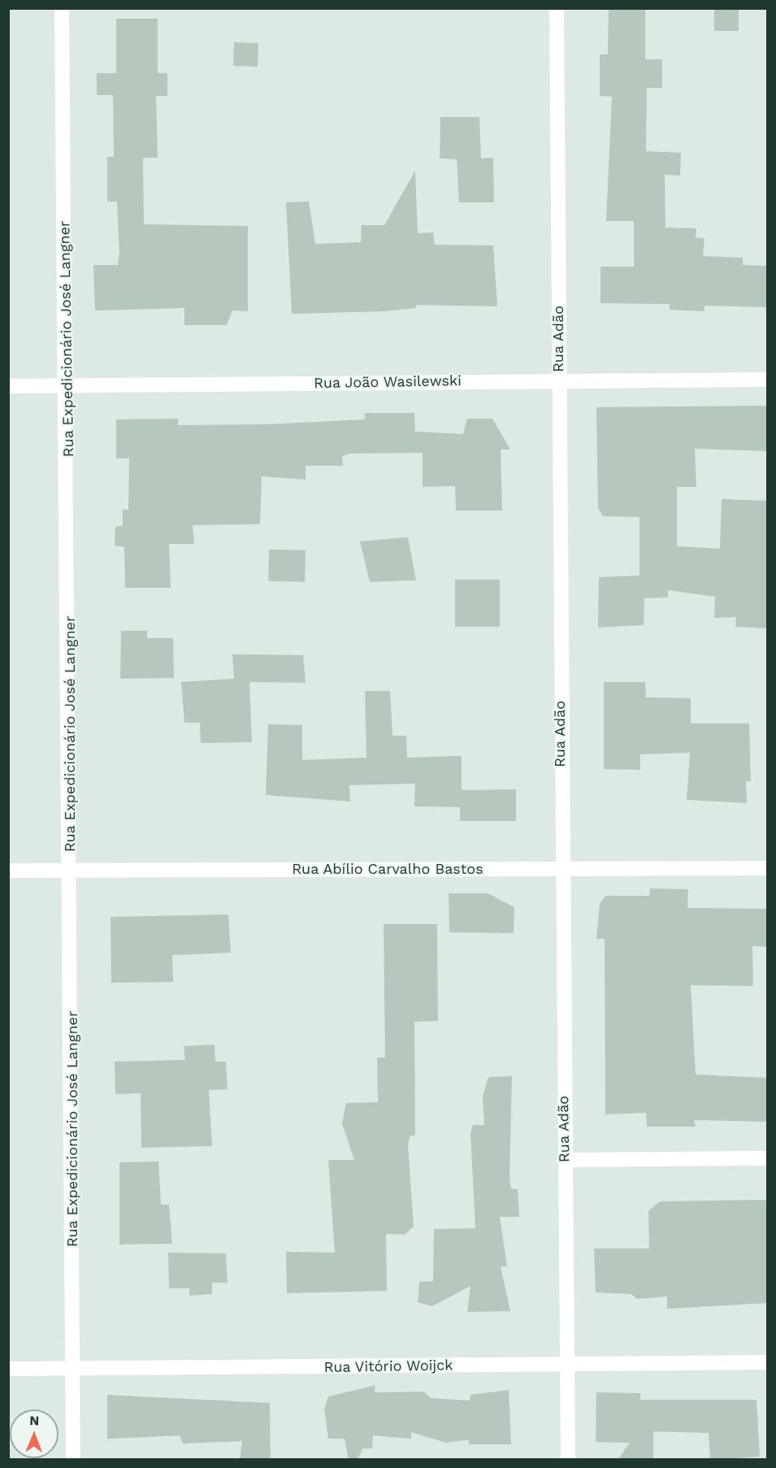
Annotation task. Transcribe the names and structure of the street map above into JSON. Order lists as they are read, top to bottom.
{
  "streets": {
    "street": [
      "Rua Expedicionário José Langner",
      "Rua Adão",
      "Rua João Wasilewski",
      "Rua Abílio Carvalho Bastos",
      "Rua Vitório Woijck"
    ]
  },
  "crossings": [
    ["Rua Expedicionário José Langner", "Rua João Wasilewski"],
    ["Rua Expedicionário José Langner", "Rua Abílio Carvalho Bastos"],
    ["Rua Expedicionário José Langner", "Rua Vitório Woijck"],
    ["Rua Adão", "Rua João Wasilewski"],
    ["Rua Adão", "Rua Abílio Carvalho Bastos"],
    ["Rua Adão", "Rua Vitório Woijck"]
  ],
  "north": "top"
}
